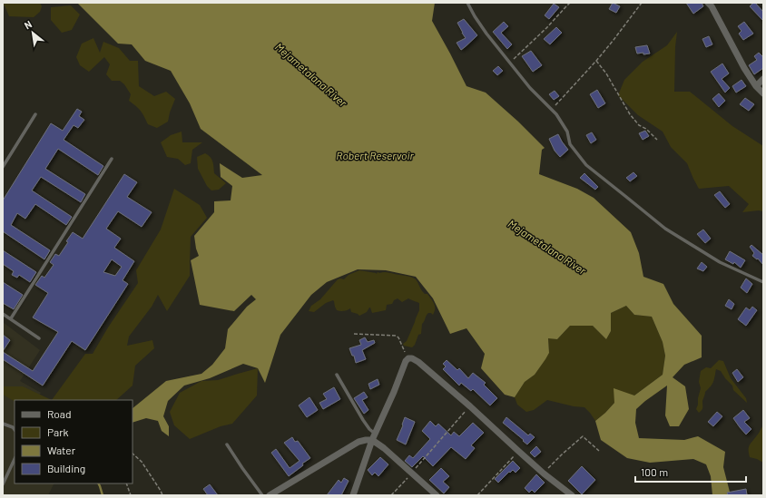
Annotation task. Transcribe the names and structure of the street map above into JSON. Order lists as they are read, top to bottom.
{
  "water": ["Mejametalana River", "Robert Reservoir"],
  "legend": [
    "Road",
    "Park",
    "Water",
    "Building"
  ],
  "scale_bar": "100 m",
  "north": "top left"
}
